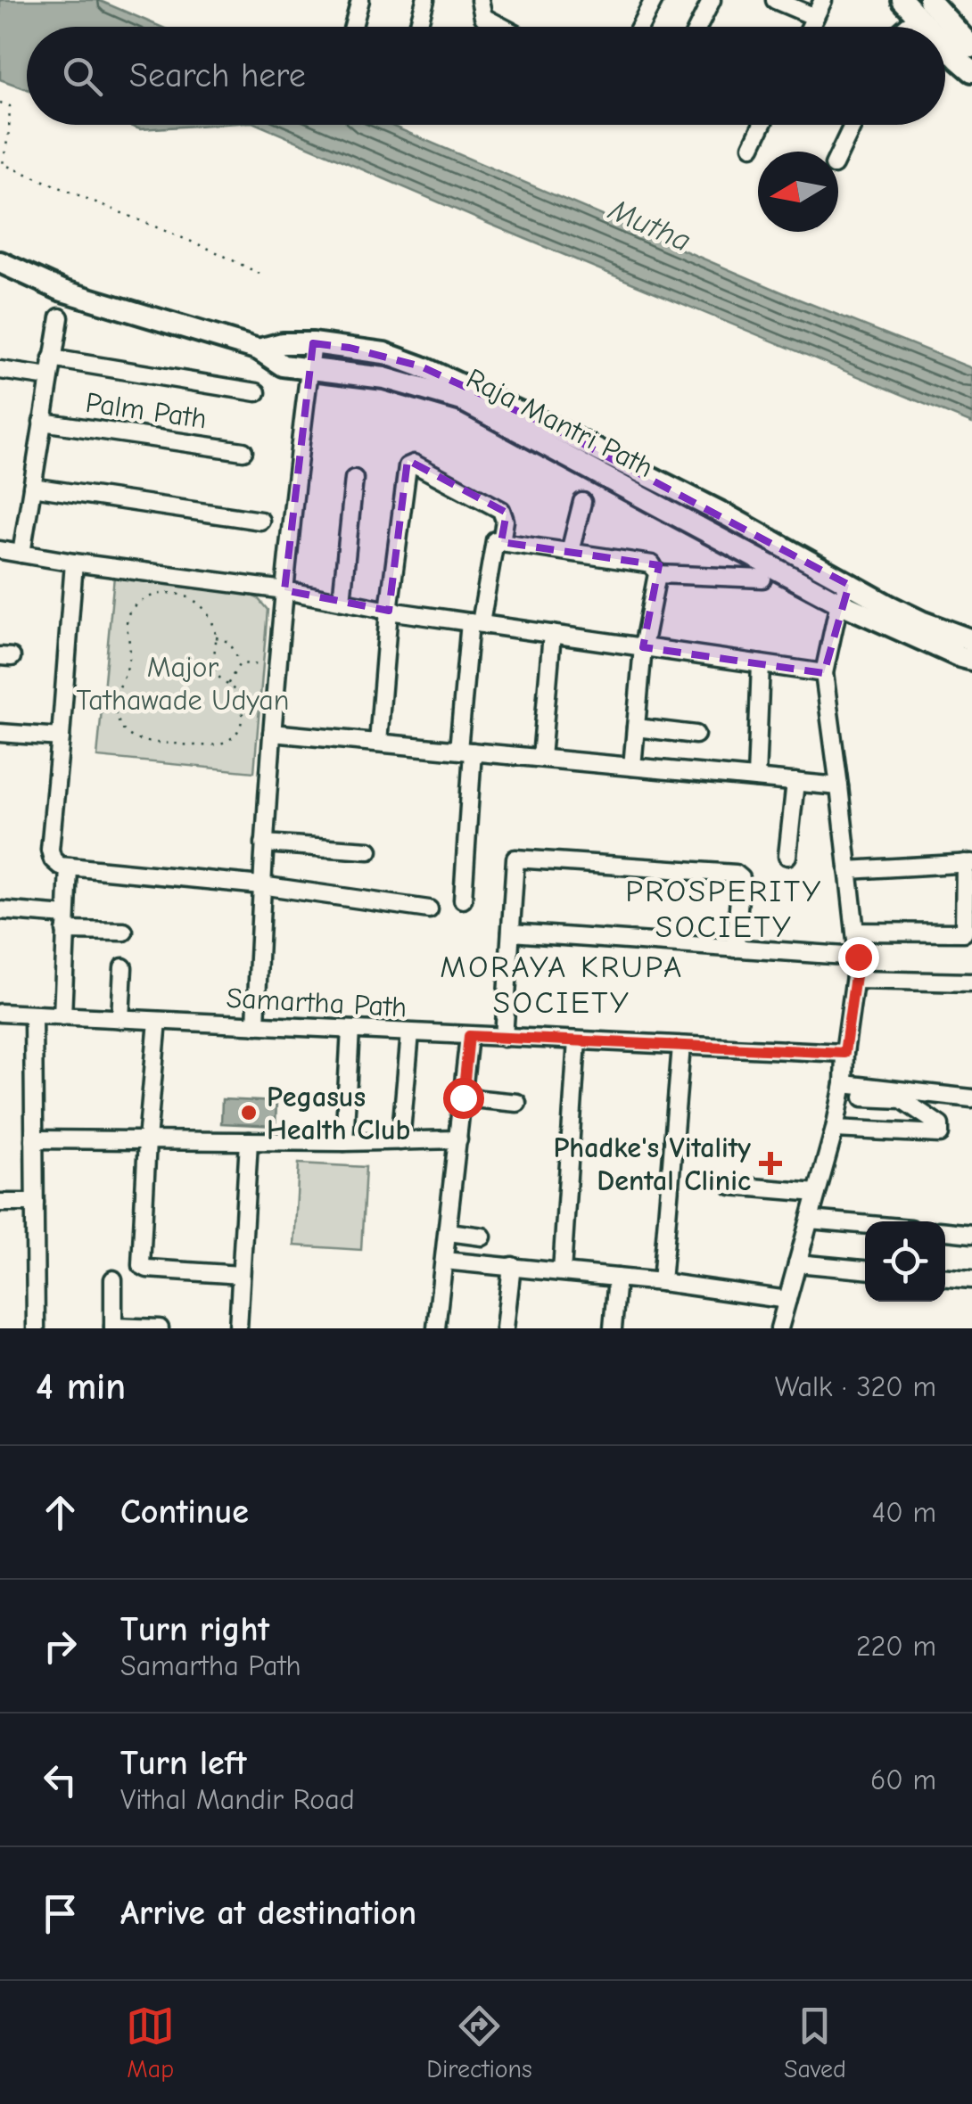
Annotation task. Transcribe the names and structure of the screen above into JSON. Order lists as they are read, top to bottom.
{
  "streets": {
    "main road": ["Raja Mantri Path"],
    "street": ["Palm Path", "Samartha Path"]
  },
  "districts": ["PROSPERITY SOCIETY", "MORAYA KRUPA SOCIETY"],
  "water": ["Mutha"],
  "parks": ["Major Tathawade Udyan"],
  "places": {
    "other": ["Pegasus Health Club"],
    "health": ["Phadke's Vitality Dental Clinic"]
  },
  "north": "left",
  "page": {
    "search": "Search here",
    "heading": ["4 min", "Walk · 320 m"],
    "list": [
      ["Continue", "40 m"],
      ["Turn right", "Samartha Path", "220 m"],
      ["Turn left", "Vithal Mandir Road", "60 m"],
      "Arrive at destination"
    ],
    "nav": ["Map", "Directions", "Saved"]
  }
}
